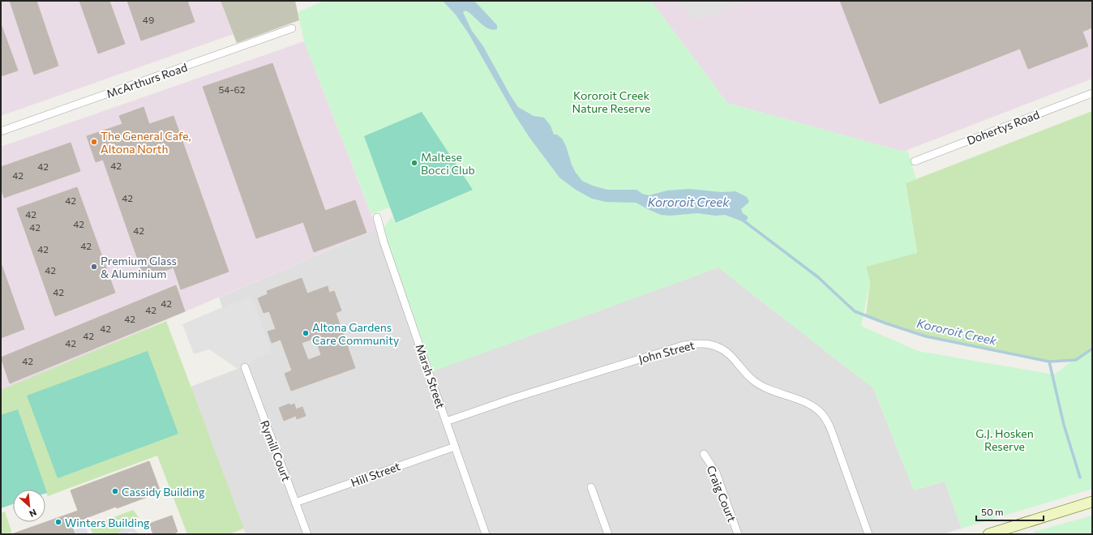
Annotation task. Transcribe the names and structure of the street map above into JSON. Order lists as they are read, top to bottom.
{
  "streets": {
    "street": [
      "McArthurs Road",
      "Dohertys Road",
      "John Street",
      "Marsh Street",
      "Rymill Court",
      "Hill Street",
      "Craig Court"
    ]
  },
  "crossings": [
    ["John Street", "Marsh Street"],
    ["Marsh Street", "Hill Street"],
    ["Rymill Court", "Hill Street"]
  ],
  "water": ["Kororoit Creek"],
  "parks": ["Kororoit Creek Nature Reserve", "G.J. Hosken Reserve"],
  "places": [
    "The General Cafe, Altona North",
    "Maltese Bocci Club",
    "Premium Glass & Aluminium",
    "Altona Gardens Care Community",
    "Cassidy Building",
    "Winters Building"
  ],
  "house_numbers": [
    "49",
    "54-62",
    "42",
    "42",
    "42",
    "42",
    "42",
    "42",
    "42",
    "42",
    "42",
    "42",
    "42",
    "42",
    "42",
    "42",
    "42",
    "42",
    "42",
    "42",
    "42",
    "42"
  ],
  "scale_bar": "50 m",
  "north": "bottom right"
}
